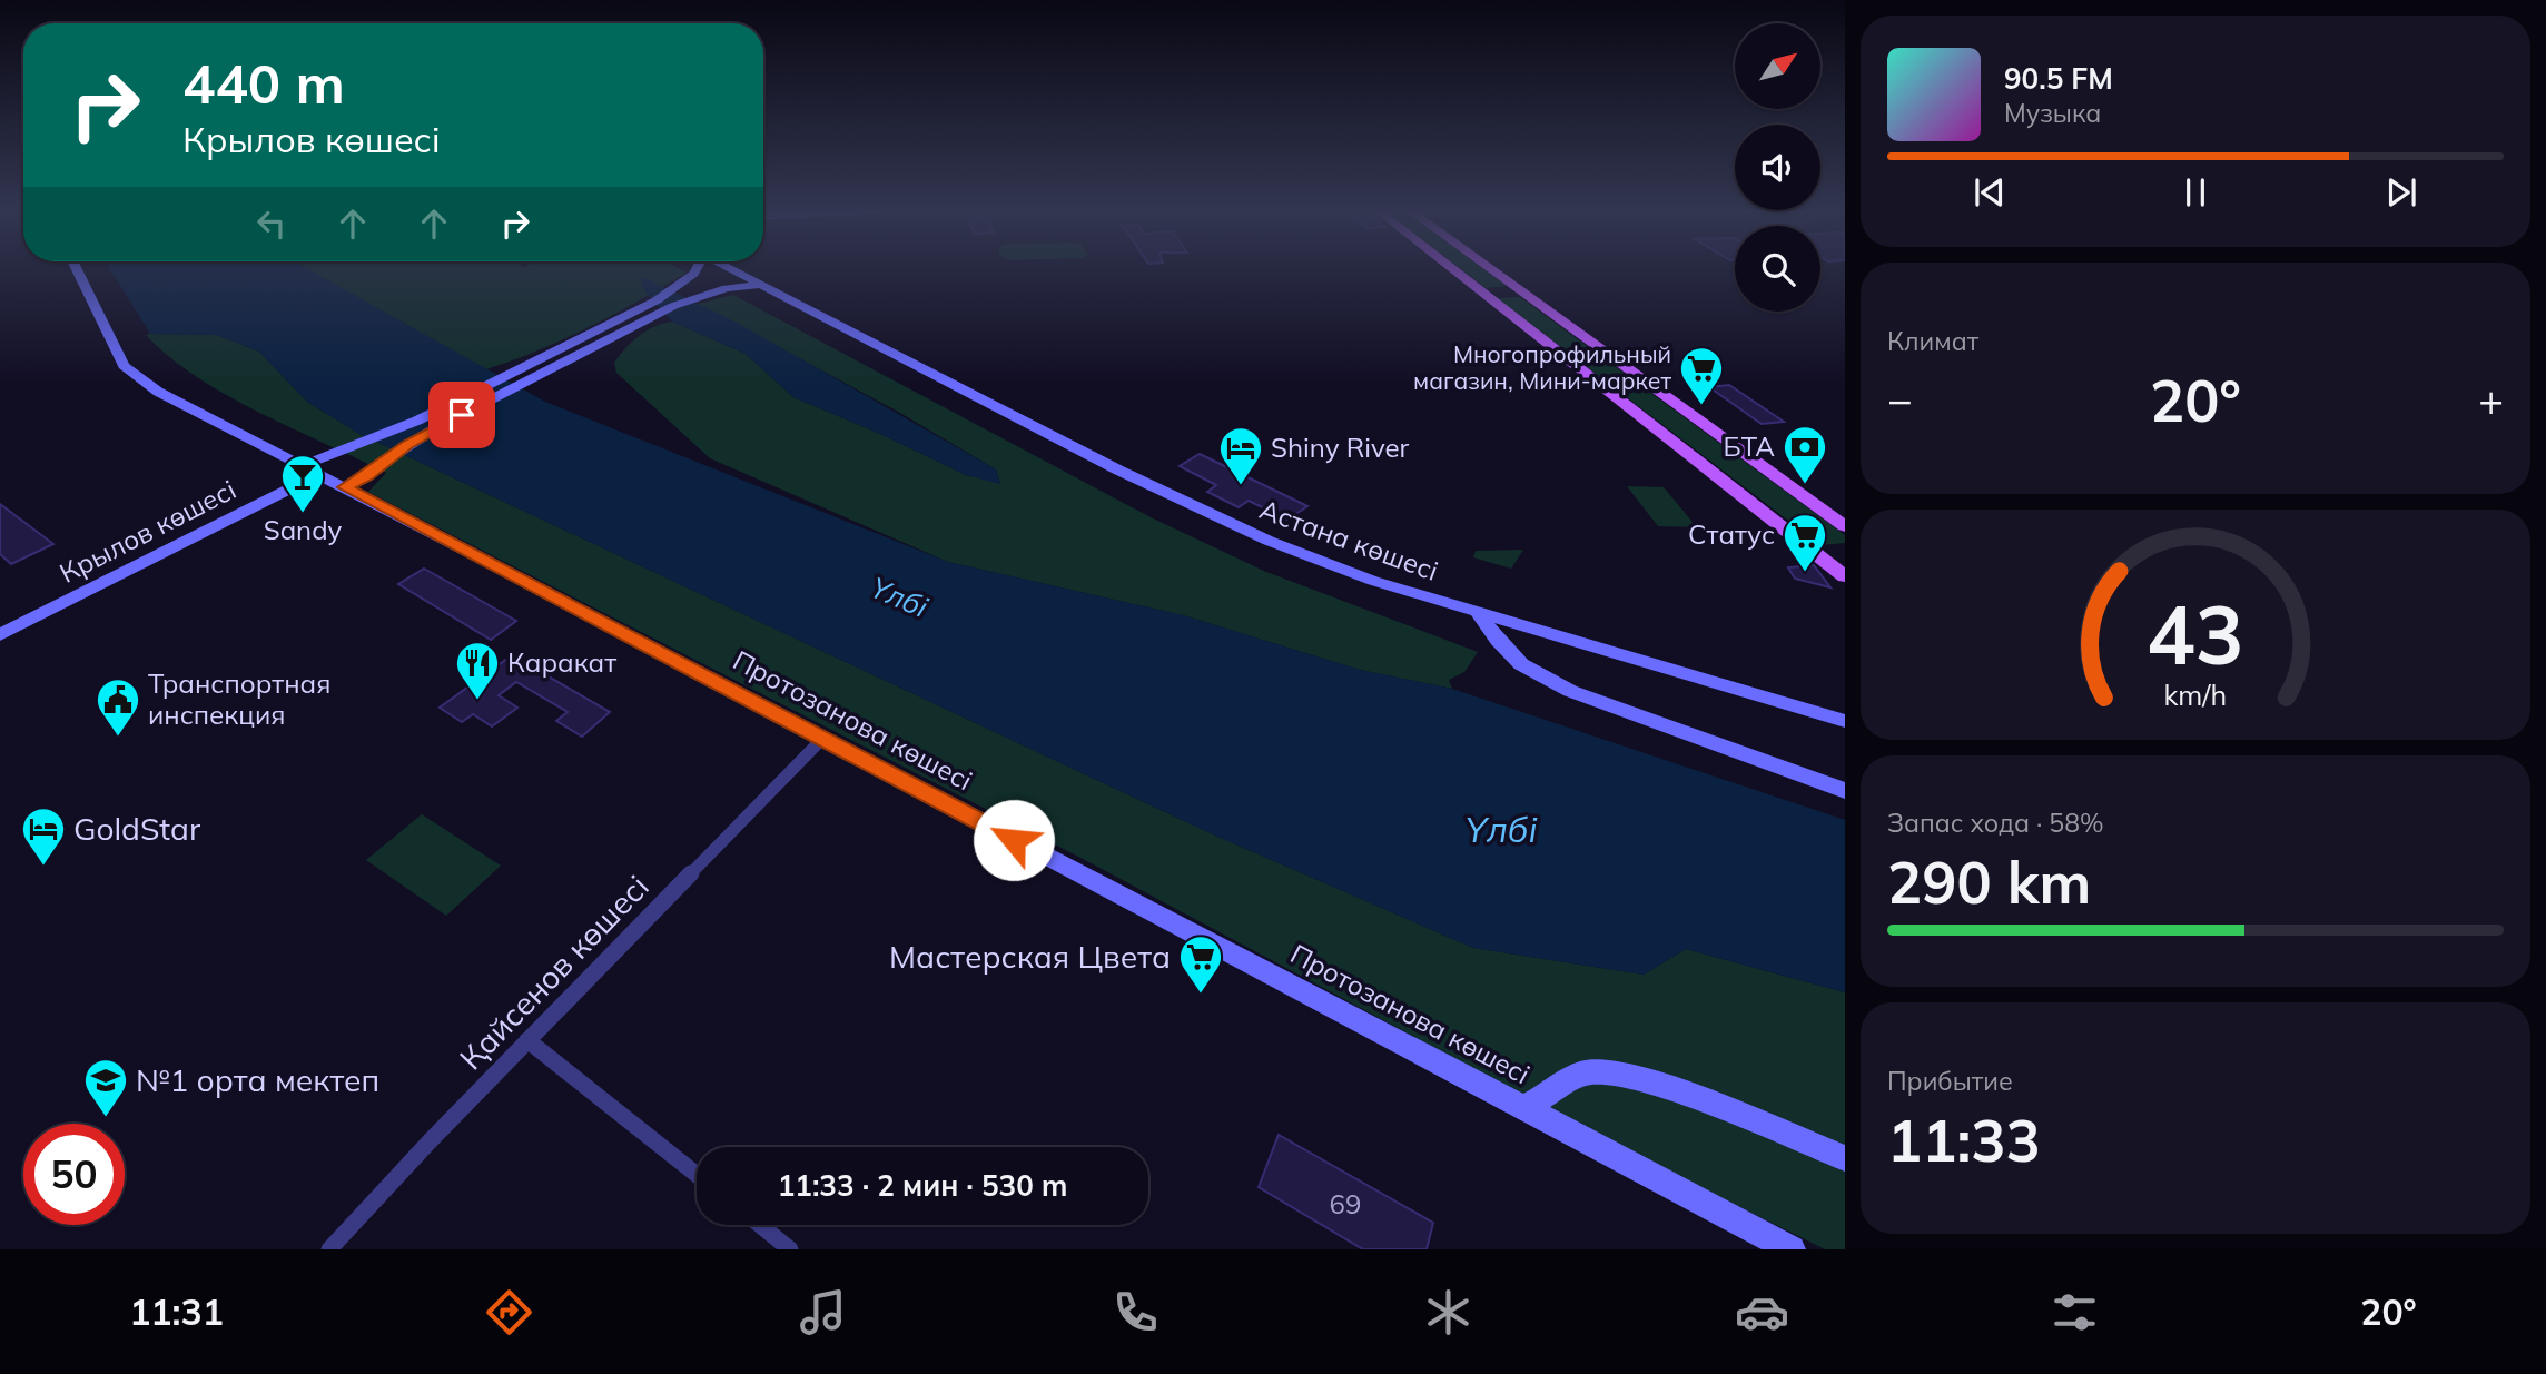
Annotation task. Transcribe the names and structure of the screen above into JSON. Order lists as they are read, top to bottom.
{
  "streets": {
    "main road": ["Крылов көшесі", "Астана көшесі", "Протозанова көшесі"],
    "street": ["Қайсенов көшесі"]
  },
  "crossings": [
    ["Крылов көшесі", "Протозанова көшесі"],
    ["Протозанова көшесі", "Қайсенов көшесі"]
  ],
  "water": ["Үлбі"],
  "places": {
    "supermarket": ["Многопрофильный магазин, Мини-маркет", "Статус", "Мастерская Цвета"],
    "bank": ["БТА"],
    "hotel": ["Shiny River", "GoldStar"],
    "bar": ["Sandy"],
    "restaurant": ["Каракат"],
    "public building": ["Транспортная инспекция"],
    "school or university": ["№1 орта мектеп"]
  },
  "house_numbers": ["69"],
  "north": "top right",
  "page": {
    "turn": ["440 m", "Крылов көшесі"],
    "song": ["90.5 FM", "Музыка"],
    "tile": [
      "Климат",
      ["Запас хода · 58%", "290 km"],
      ["Прибытие", "11:33"]
    ],
    "heat": ["−", "20°", "+"],
    "limit": "50",
    "trip": "11:33 · 2 мин · 530 m",
    "tabs": ["11:31", "20°"],
    "gauge": ["43", "km/h"]
  }
}
